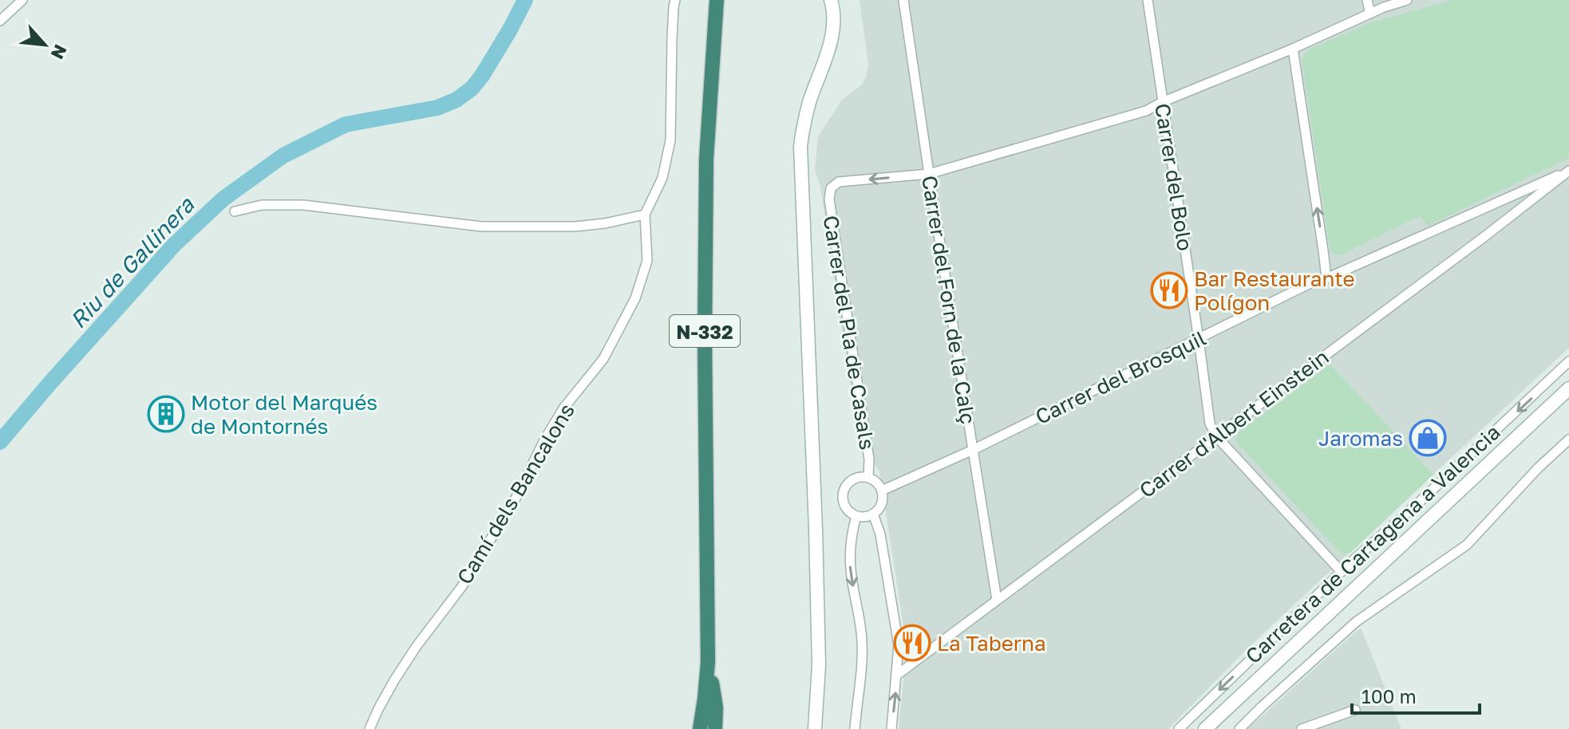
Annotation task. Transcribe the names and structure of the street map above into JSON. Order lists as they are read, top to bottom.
{
  "streets": {
    "highway": ["N-332"],
    "main road": ["Carretera de Cartagena a Valencia"],
    "street": [
      "Carrer del Bolo",
      "Carrer del Forn de la Calç",
      "Carrer del Pla de Casals",
      "Carrer del Brosquil",
      "Carrer d'Albert Einstein",
      "Camí dels Bancalons"
    ]
  },
  "crossings": [
    ["Carrer del Bolo", "Carrer del Brosquil"],
    ["Carrer del Bolo", "Carrer d'Albert Einstein"],
    ["Carrer del Forn de la Calç", "Carrer del Pla de Casals"],
    ["Carrer del Forn de la Calç", "Carrer del Brosquil"],
    ["Carrer del Forn de la Calç", "Carrer d'Albert Einstein"],
    ["Carrer del Pla de Casals", "Carrer del Brosquil"],
    ["Carrer del Brosquil", "Carrer d'Albert Einstein"]
  ],
  "water": ["Riu de Gallinera"],
  "places": {
    "restaurant": ["Bar Restaurante Polígon", "La Taberna"],
    "building": ["Motor del Marqués de Montornés"],
    "shop": ["Jaromas"]
  },
  "scale_bar": "100 m",
  "north": "bottom right"
}
